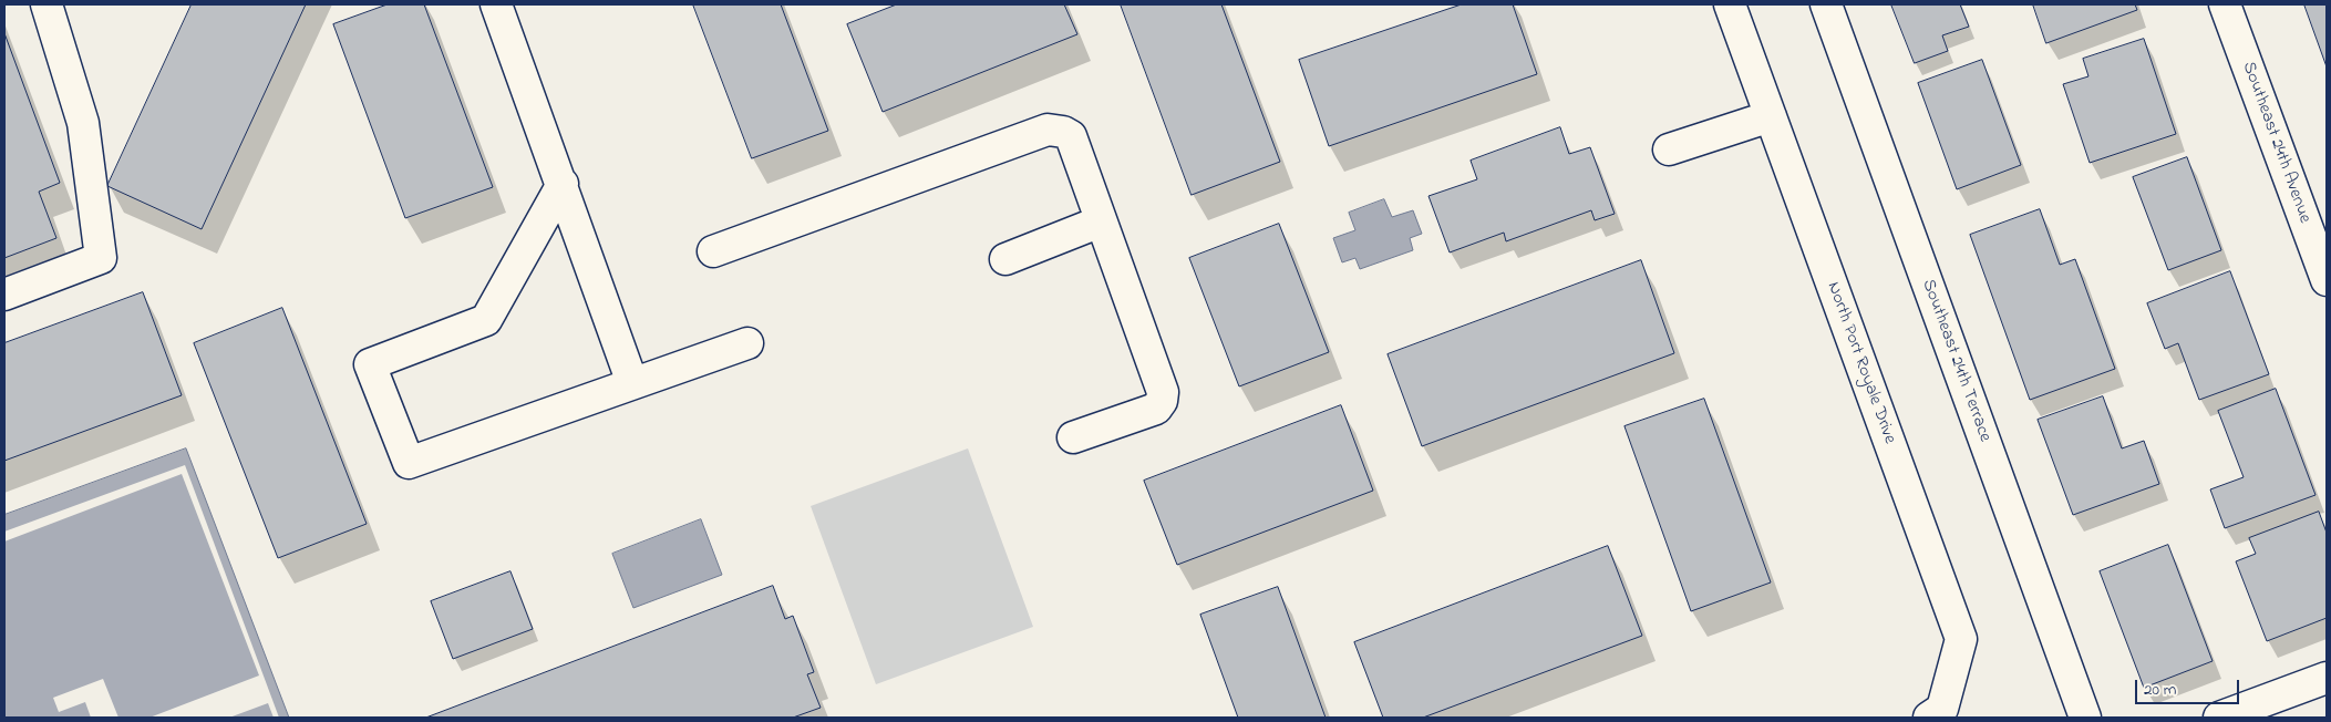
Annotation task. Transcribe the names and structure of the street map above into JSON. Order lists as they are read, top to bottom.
{
  "streets": {
    "street": ["Southeast 24th Avenue", "Southeast 24th Terrace", "North Port Royale Drive"]
  },
  "scale_bar": "20 m"
}
